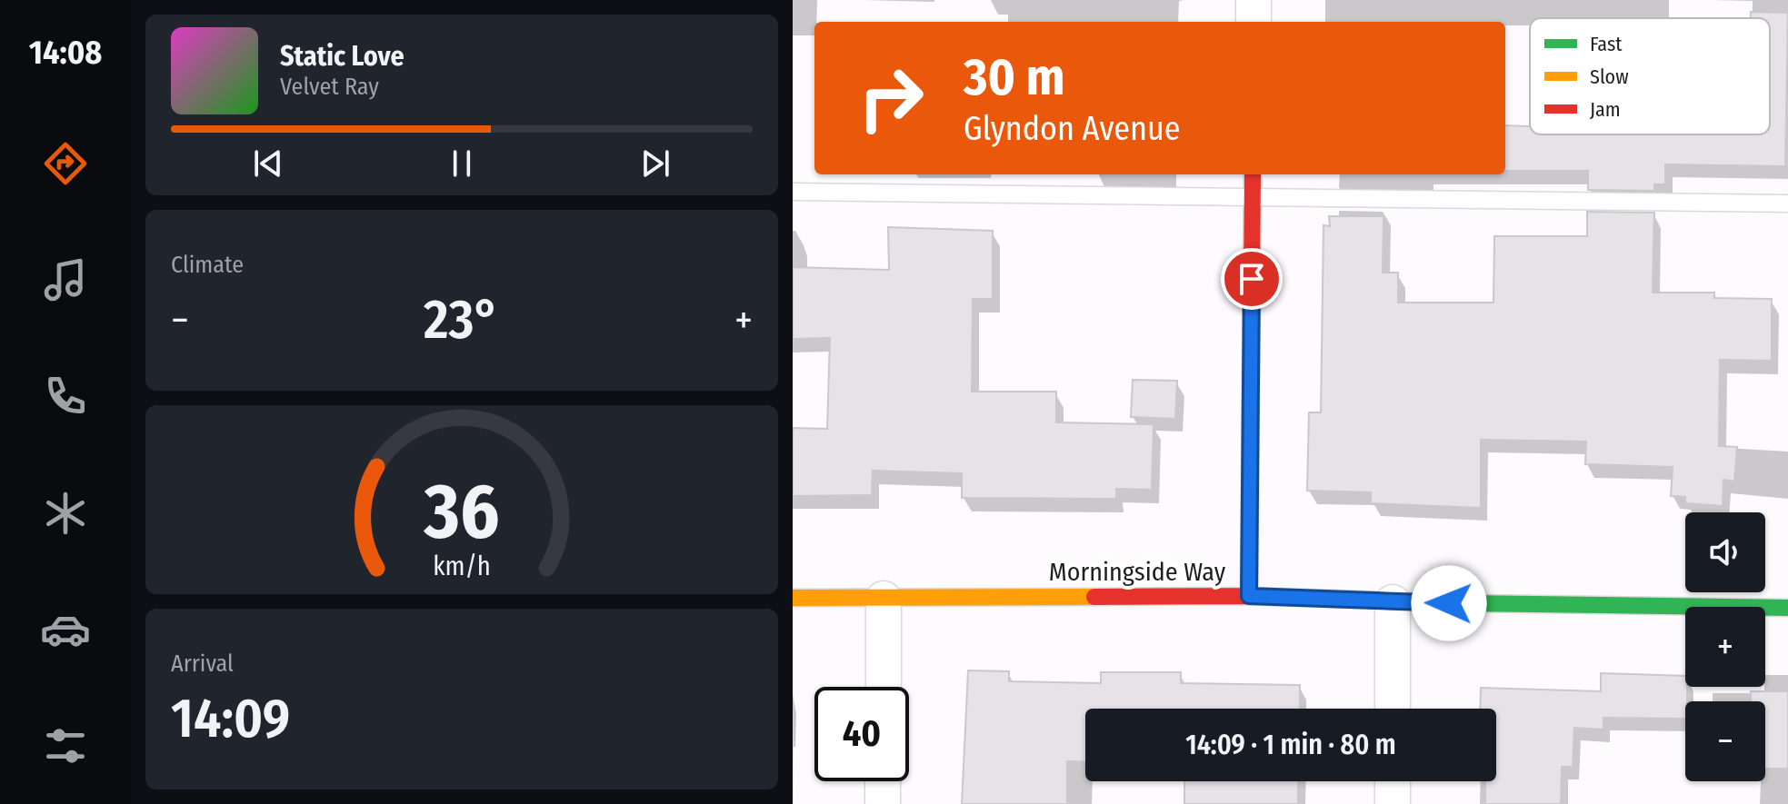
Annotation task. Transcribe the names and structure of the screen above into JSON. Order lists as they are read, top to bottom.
{
  "streets": {
    "street": ["Morningside Way"]
  },
  "legend": ["Fast", "Slow", "Jam"],
  "page": {
    "tabs": "14:08",
    "turn": ["30 m", "Glyndon Avenue"],
    "song": ["Static Love", "Velvet Ray"],
    "tile": [
      "Climate",
      ["Arrival", "14:09"]
    ],
    "heat": ["−", "23°", "+"],
    "map_buttons": ["+", "−"],
    "limit": "40",
    "trip": "14:09 · 1 min · 80 m",
    "gauge": ["36", "km/h"]
  }
}
